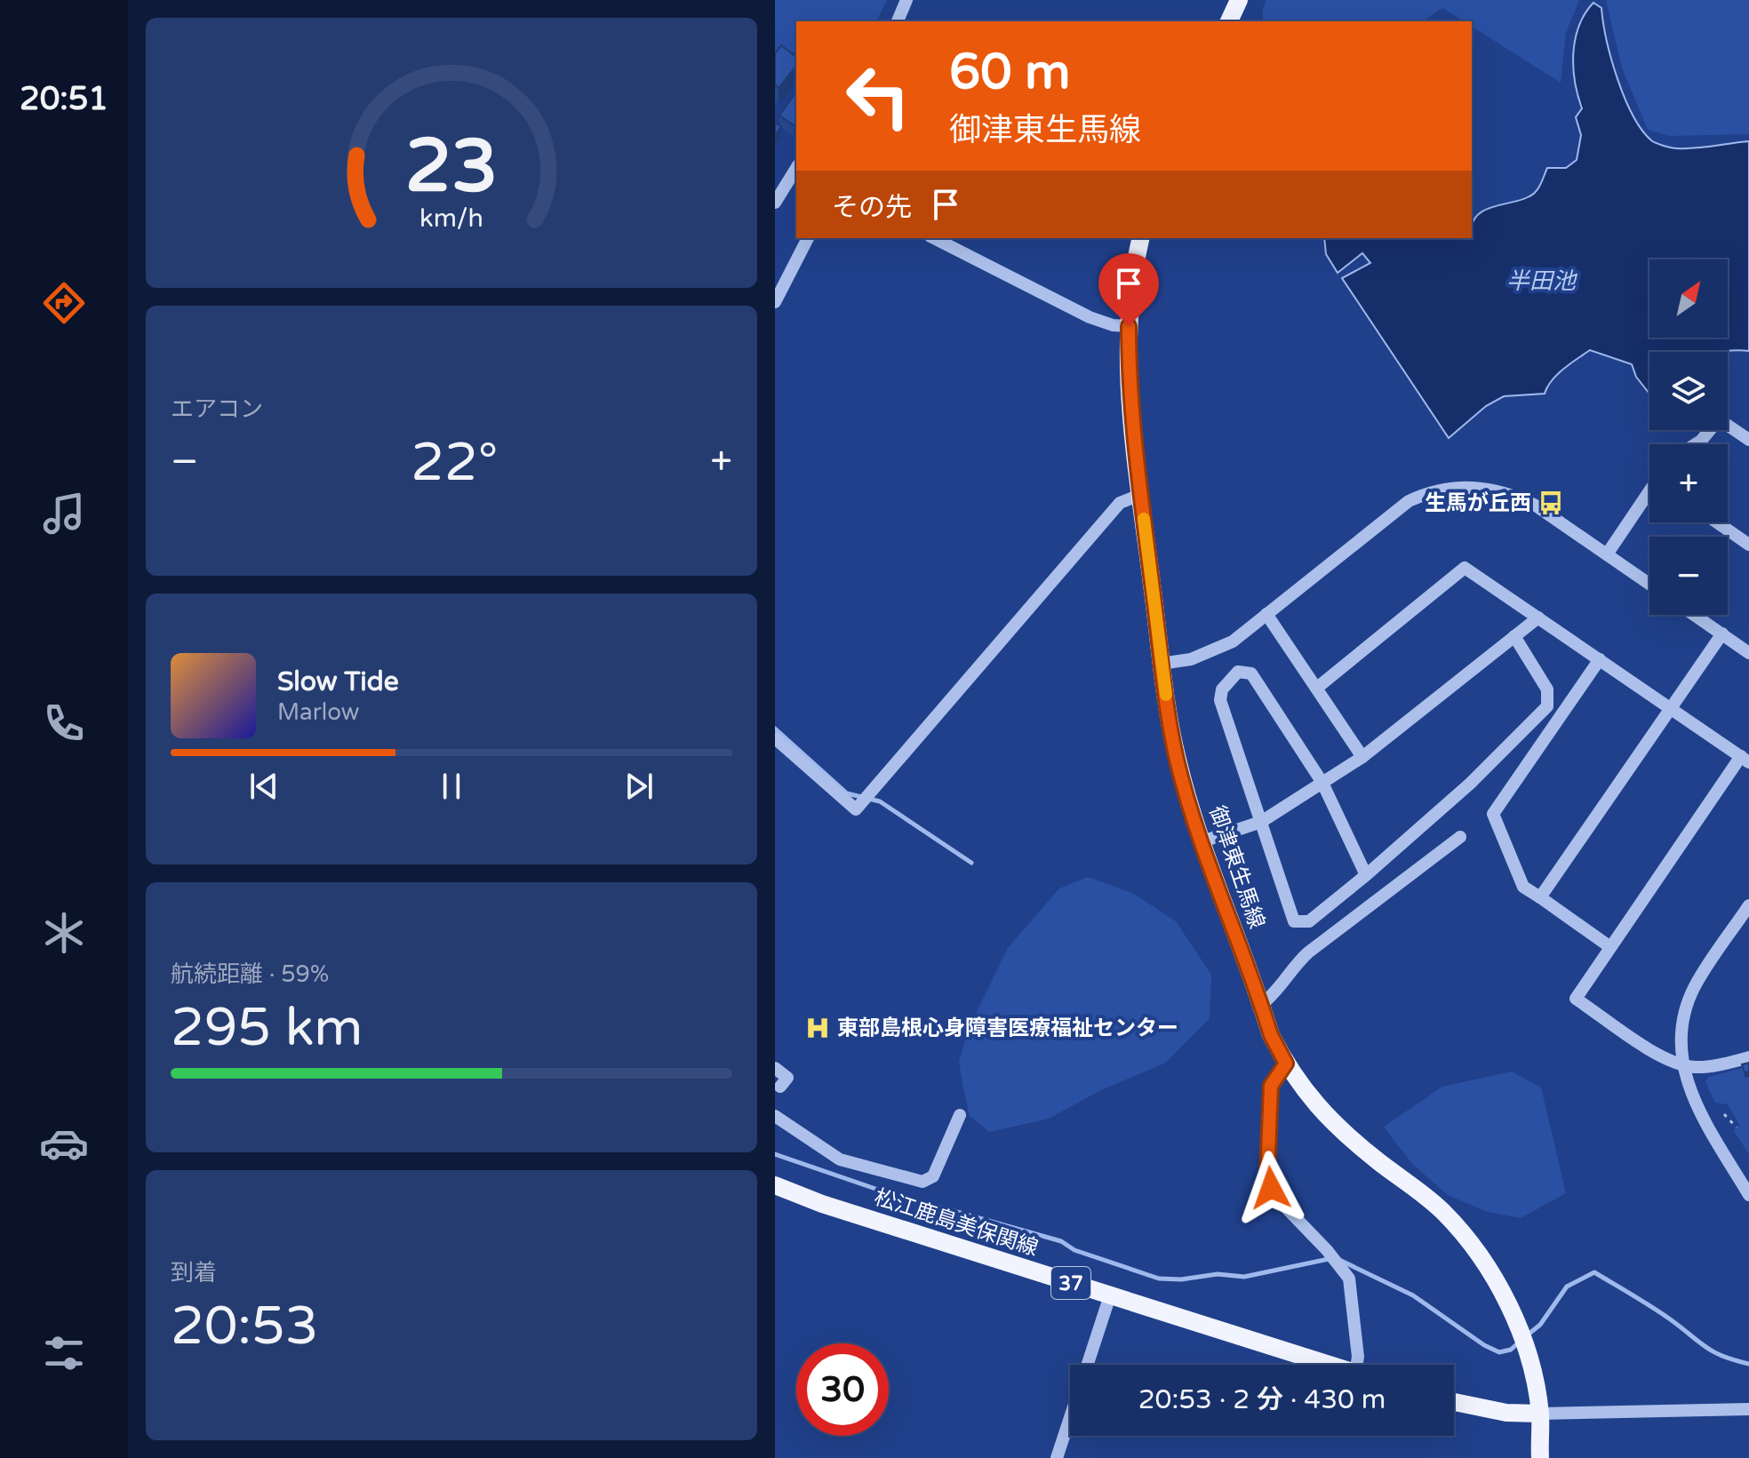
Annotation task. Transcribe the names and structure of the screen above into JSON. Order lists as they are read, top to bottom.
{
  "streets": {
    "main road": ["御津東生馬線", "松江鹿島美保関線", "37"]
  },
  "water": ["半田池"],
  "places": {
    "bus stop": ["生馬が丘西"],
    "hospital": ["東部島根心身障害医療福祉センター"]
  },
  "north": "top right",
  "page": {
    "tabs": "20:51",
    "turn": ["60 m", "御津東生馬線"],
    "then": "その先",
    "map_buttons": ["+", "−"],
    "tile": [
      "エアコン",
      ["航続距離 · 59%", "295 km"],
      ["到着", "20:53"]
    ],
    "heat": ["−", "22°", "+"],
    "song": ["Slow Tide", "Marlow"],
    "limit": "30",
    "trip": "20:53 · 2 分 · 430 m",
    "gauge": ["23", "km/h"]
  }
}
